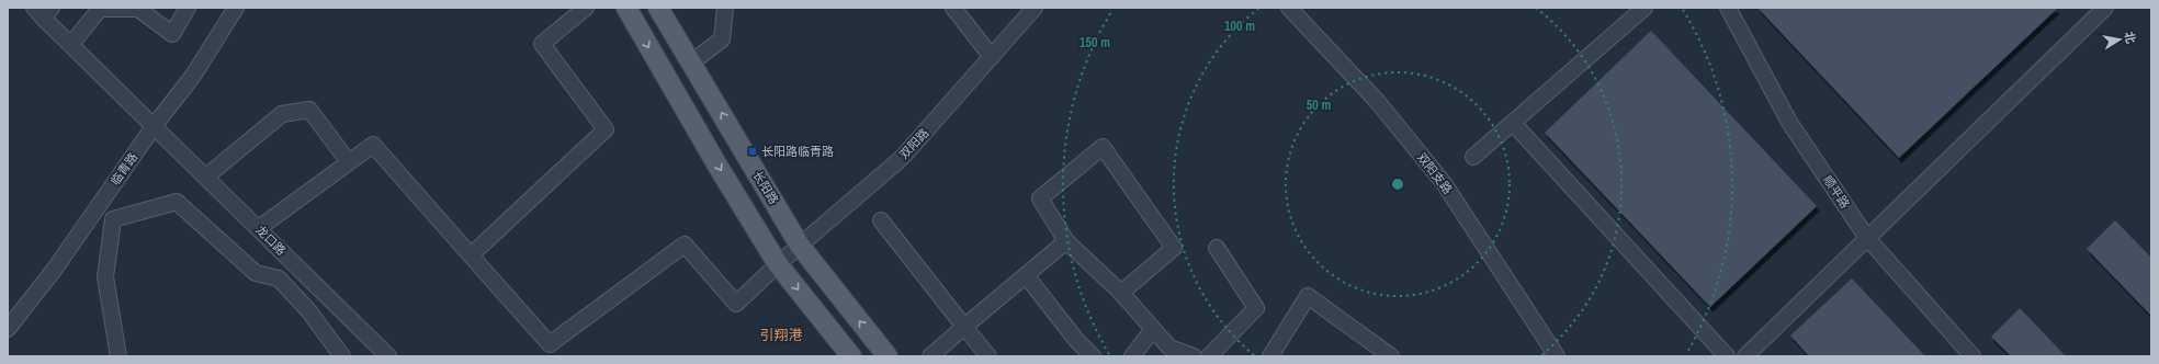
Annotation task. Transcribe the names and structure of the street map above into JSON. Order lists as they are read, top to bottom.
{
  "streets": {
    "main road": ["长阳路"],
    "street": [
      "双阳路",
      "临青路",
      "双阳支路",
      "顺平路",
      "龙口路"
    ]
  },
  "crossings": [
    ["双阳路", "长阳路"],
    ["临青路", "龙口路"]
  ],
  "districts": ["引翔港"],
  "places": {
    "transit": ["长阳路临青路"]
  },
  "north": "right",
  "rings": ["100 m", "150 m", "50 m"]
}
